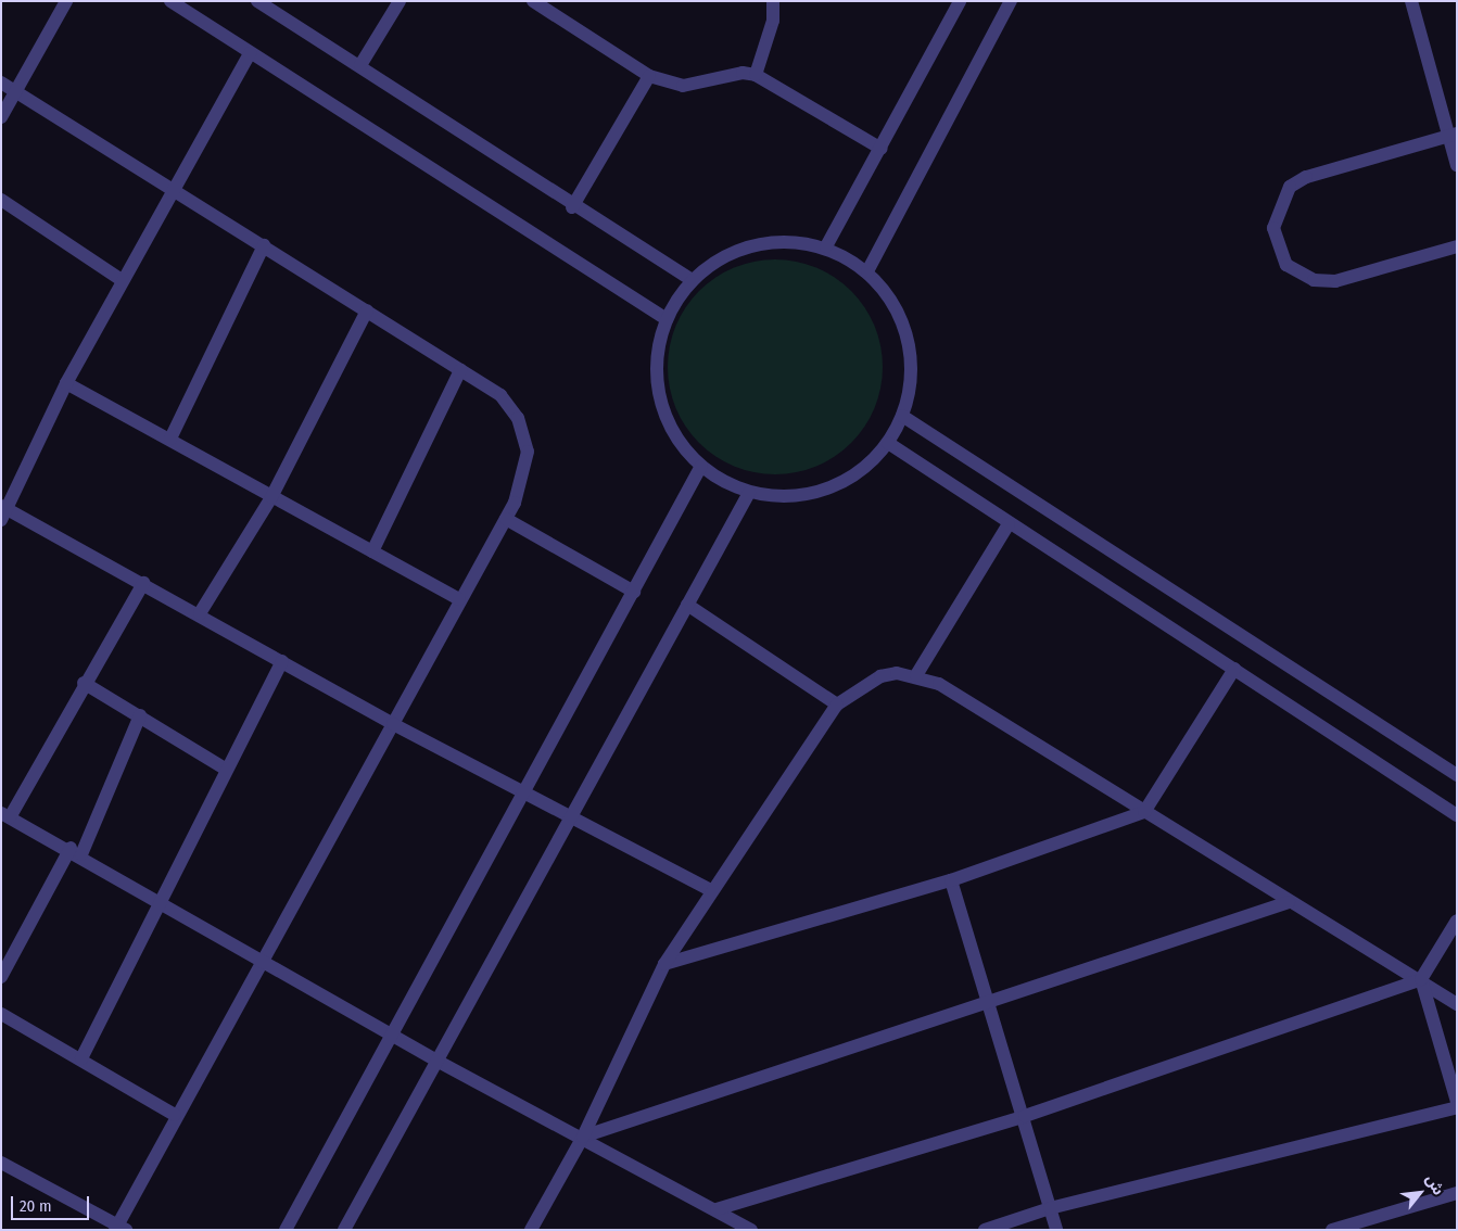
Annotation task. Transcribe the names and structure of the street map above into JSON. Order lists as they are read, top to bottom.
{
  "scale_bar": "20 m",
  "north": "top right"
}
